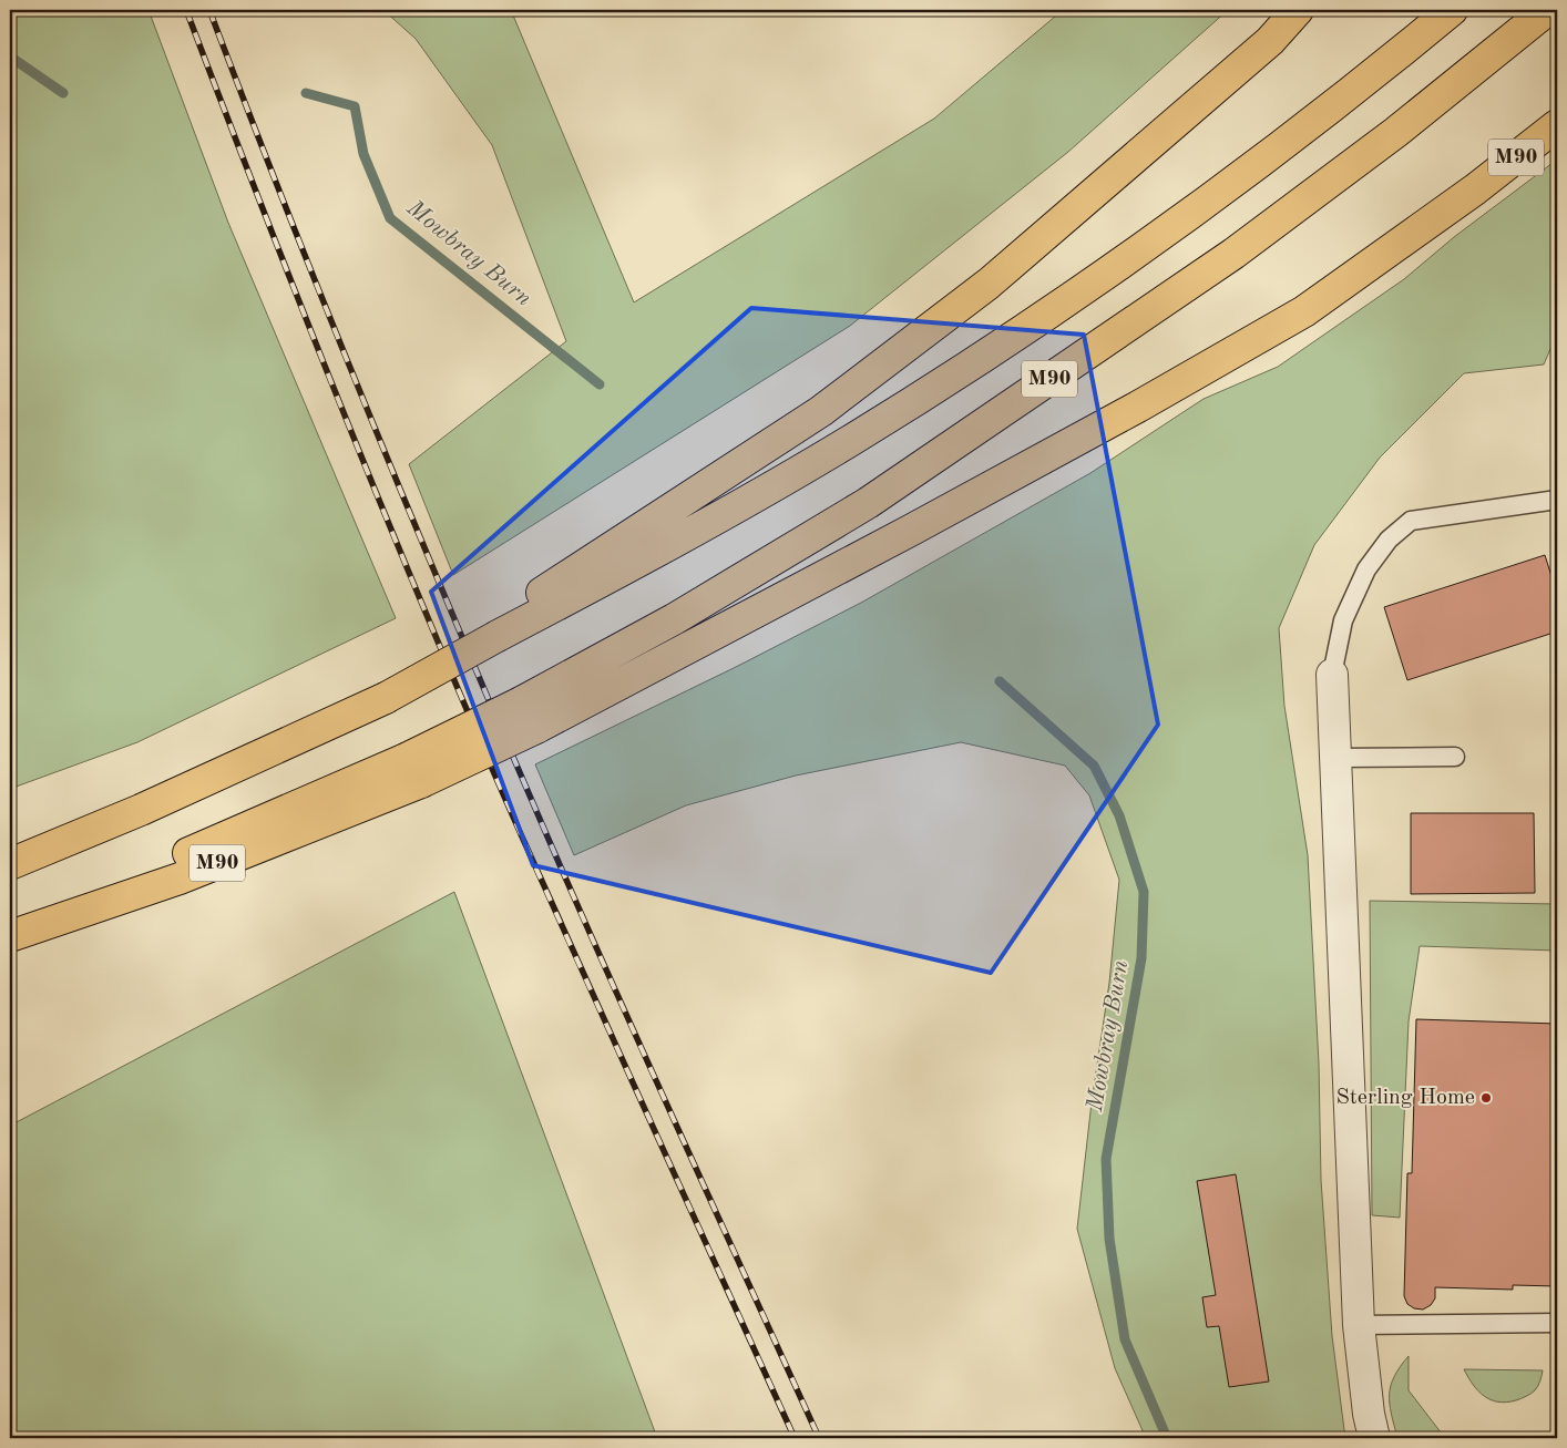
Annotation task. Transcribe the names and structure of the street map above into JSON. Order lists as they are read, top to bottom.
{
  "streets": {
    "highway": ["M90"]
  },
  "water": ["Mowbray Burn"],
  "places": ["Sterling Home"]
}
